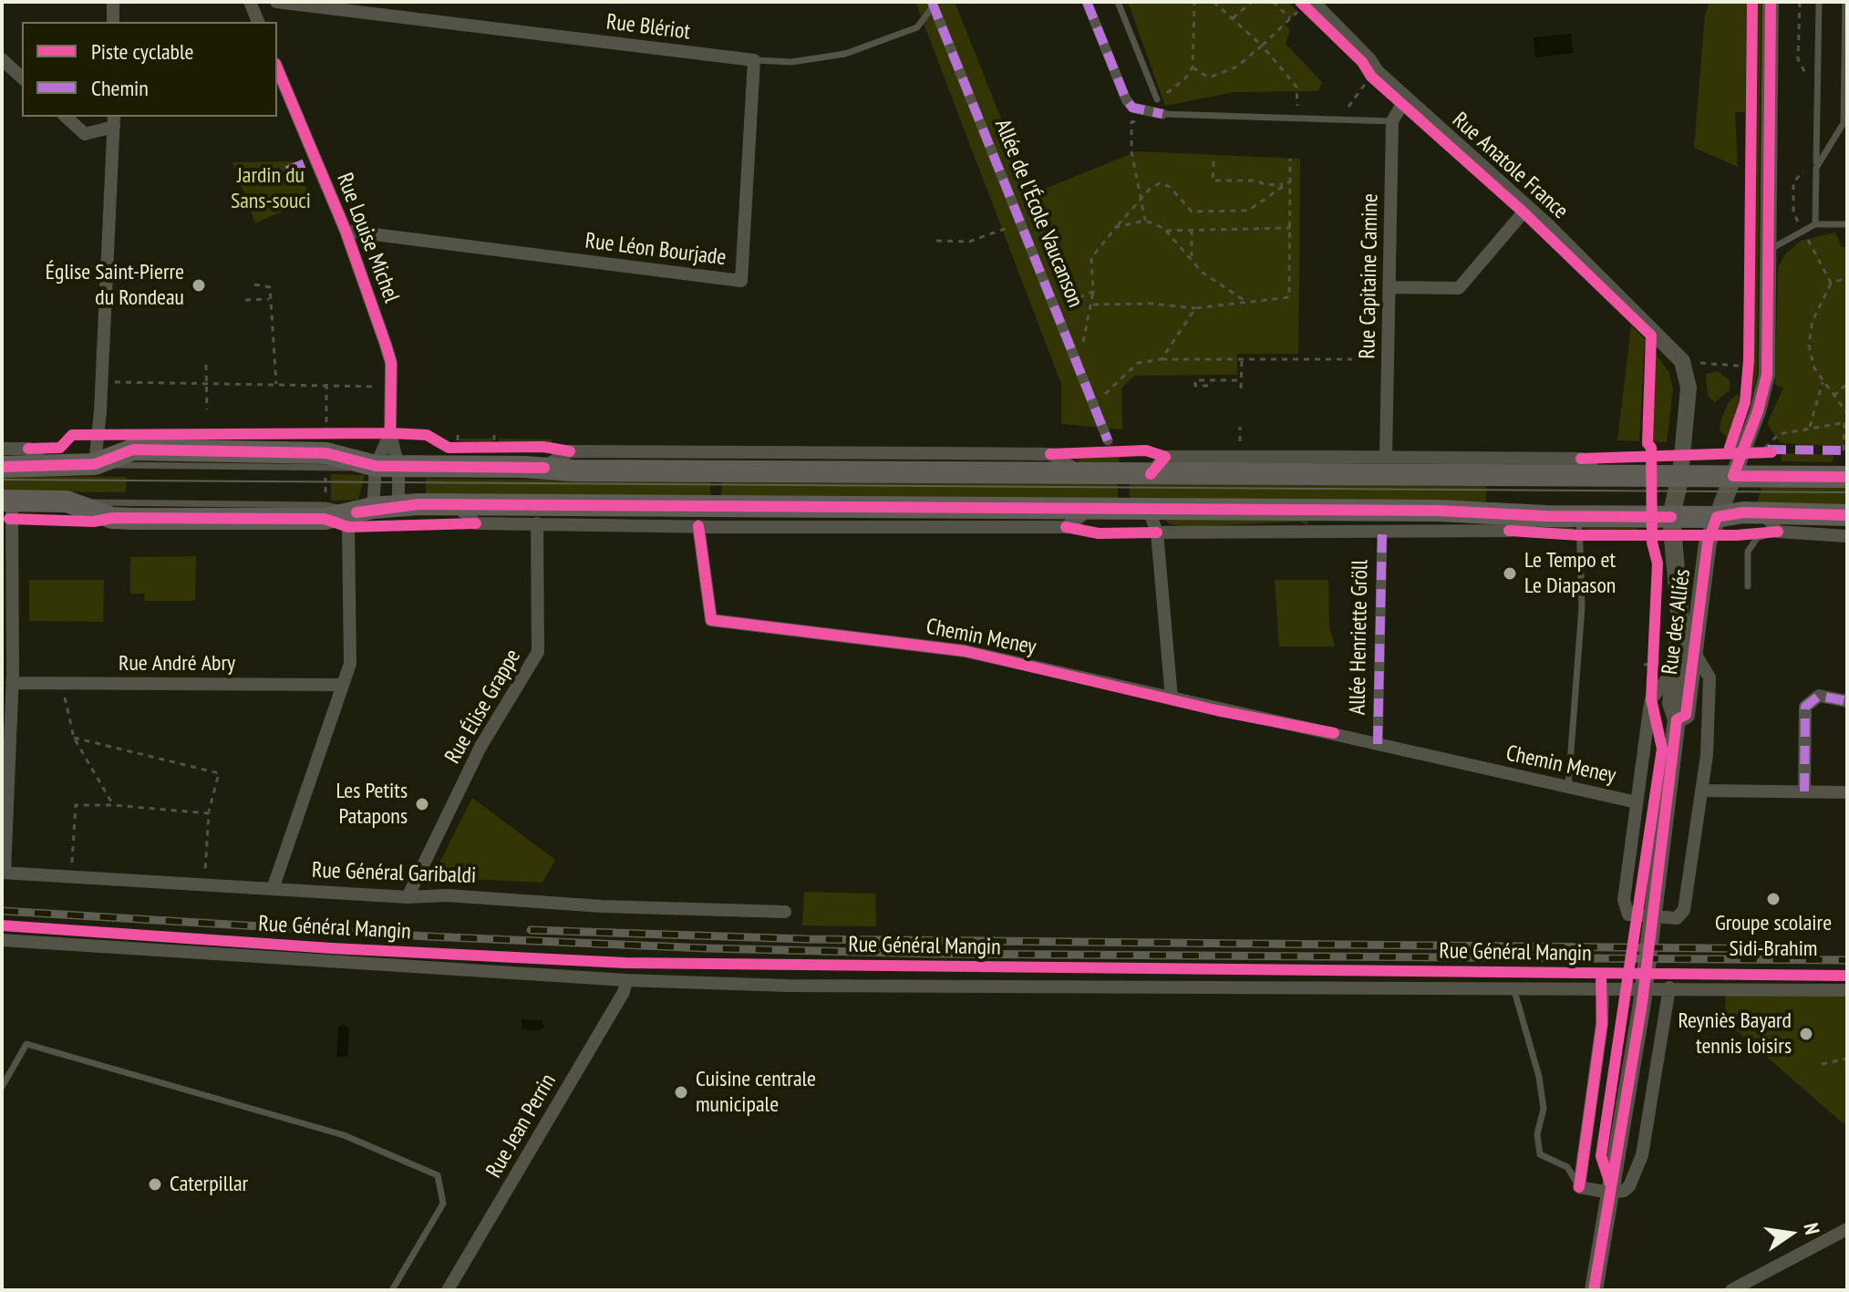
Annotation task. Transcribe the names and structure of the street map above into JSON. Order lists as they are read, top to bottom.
{
  "streets": {
    "main road": ["Rue des Alliés"],
    "street": [
      "Rue Blériot",
      "Rue Anatole France",
      "Allée de l'École Vaucanson",
      "Rue Louise Michel",
      "Rue Léon Bourjade",
      "Rue Capitaine Camine",
      "Chemin Meney",
      "Allée Henriette Gröll",
      "Rue André Abry",
      "Rue Élise Grappe",
      "Rue Général Garibaldi",
      "Rue Général Mangin",
      "Rue Jean Perrin"
    ]
  },
  "crossings": [
    ["Rue Blériot", "Rue Léon Bourjade"],
    ["Rue Anatole France", "Rue Capitaine Camine"],
    ["Rue Louise Michel", "Rue Léon Bourjade"],
    ["Rue Louise Michel", "Rue André Abry"],
    ["Rue Louise Michel", "Rue Général Garibaldi"],
    ["Rue des Alliés", "Chemin Meney"],
    ["Chemin Meney", "Allée Henriette Gröll"],
    ["Rue Élise Grappe", "Rue Général Garibaldi"],
    ["Rue Général Mangin", "Rue Jean Perrin"]
  ],
  "parks": ["Jardin du Sans-souci"],
  "places": [
    "Église Saint-Pierre du Rondeau",
    "Le Tempo et Le Diapason",
    "Les Petits Patapons",
    "Groupe scolaire Sidi-Brahim",
    "Reyniès Bayard tennis loisirs",
    "Cuisine centrale municipale",
    "Caterpillar"
  ],
  "legend": ["Piste cyclable", "Chemin"],
  "north": "right"
}
